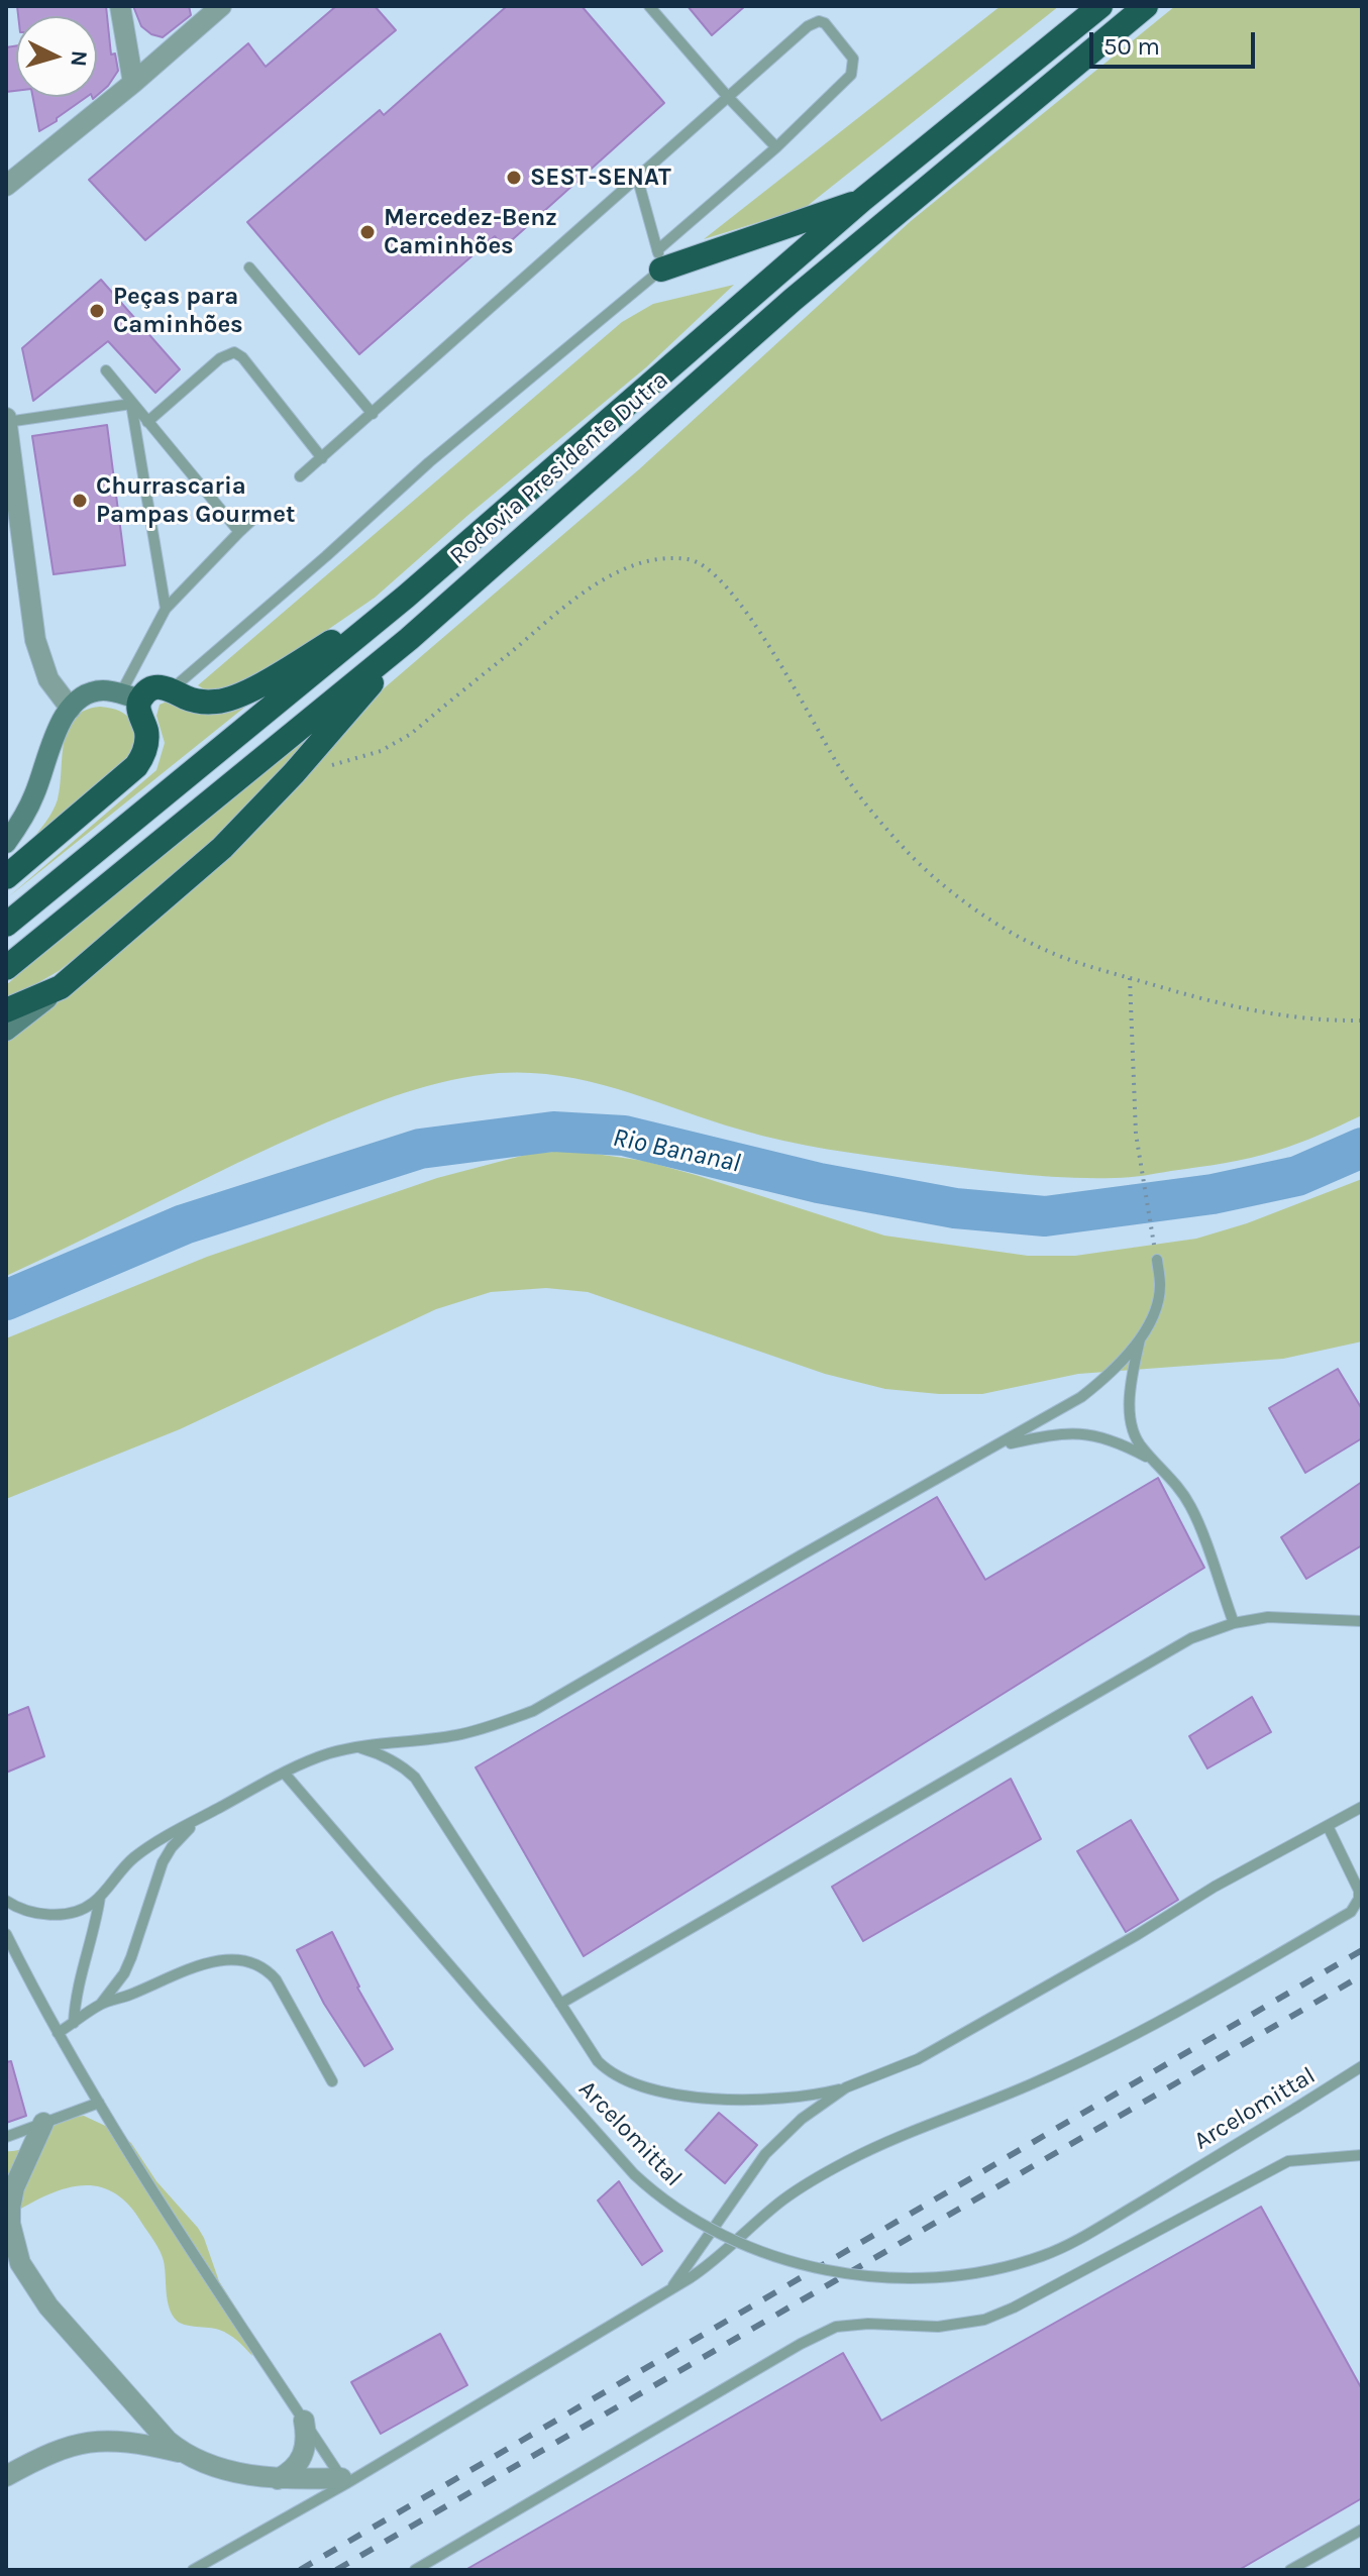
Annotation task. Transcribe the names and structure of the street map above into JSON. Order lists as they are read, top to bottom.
{
  "streets": {
    "highway": ["Rodovia Presidente Dutra"],
    "lane": ["Arcelomittal"]
  },
  "water": ["Rio Bananal"],
  "places": [
    "SEST-SENAT",
    "Mercedez-Benz Caminhões",
    "Peças para Caminhões",
    "Churrascaria Pampas Gourmet"
  ],
  "scale_bar": "50 m",
  "north": "right"
}
